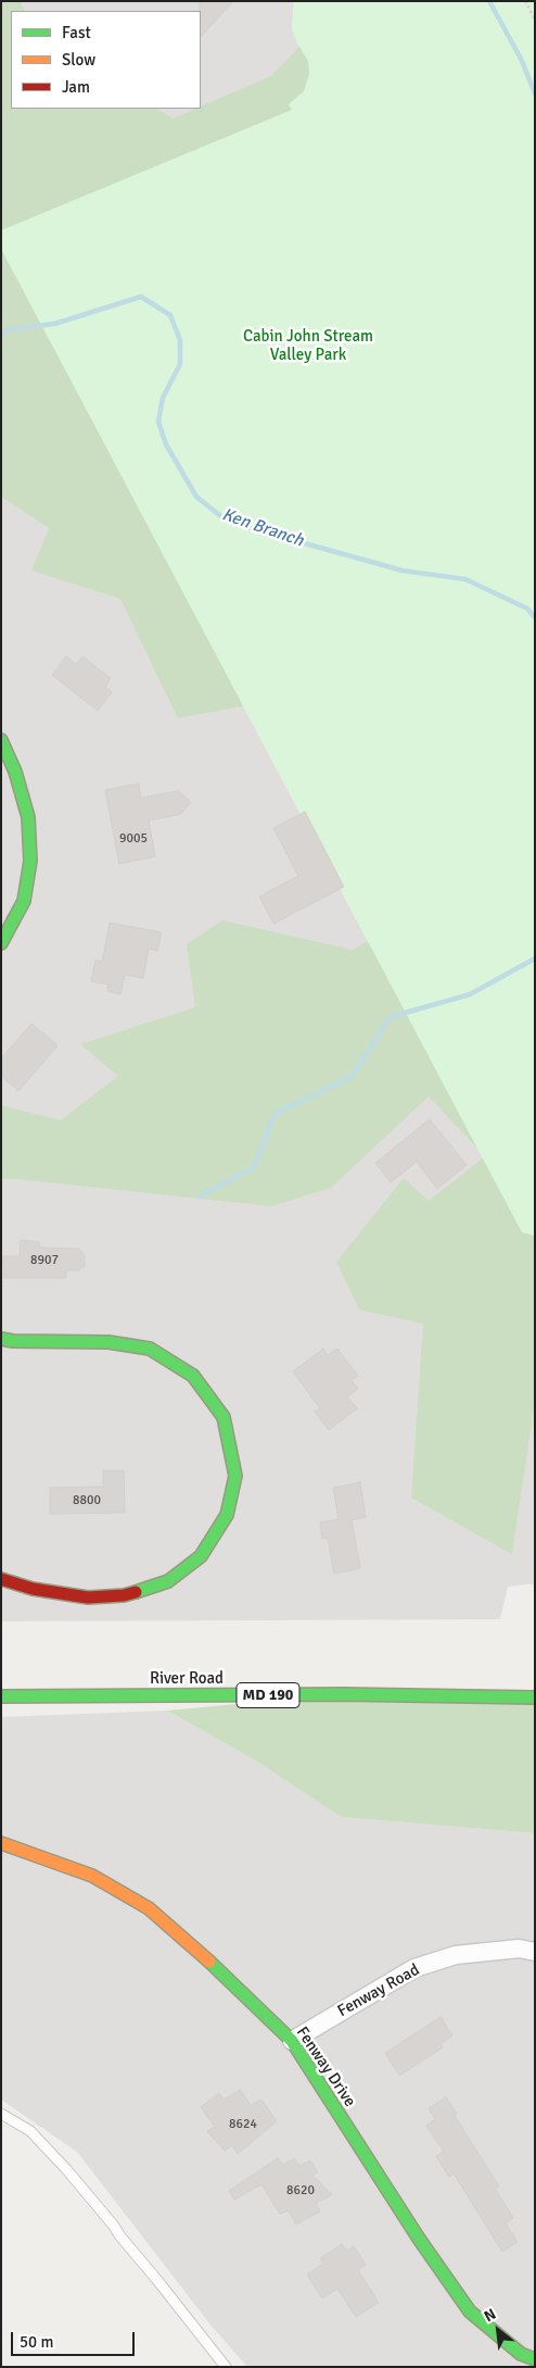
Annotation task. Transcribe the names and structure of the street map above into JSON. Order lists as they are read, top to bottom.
{
  "streets": {
    "street": [
      "River Road",
      "MD 190",
      "Fenway Road",
      "Fenway Drive"
    ]
  },
  "crossings": [
    ["Fenway Road", "Fenway Drive"]
  ],
  "water": ["Ken Branch"],
  "parks": ["Cabin John Stream Valley Park"],
  "house_numbers": [
    "9005",
    "8907",
    "8800",
    "8624",
    "8620"
  ],
  "legend": ["Fast", "Slow", "Jam"],
  "scale_bar": "50 m",
  "north": "top left"
}
